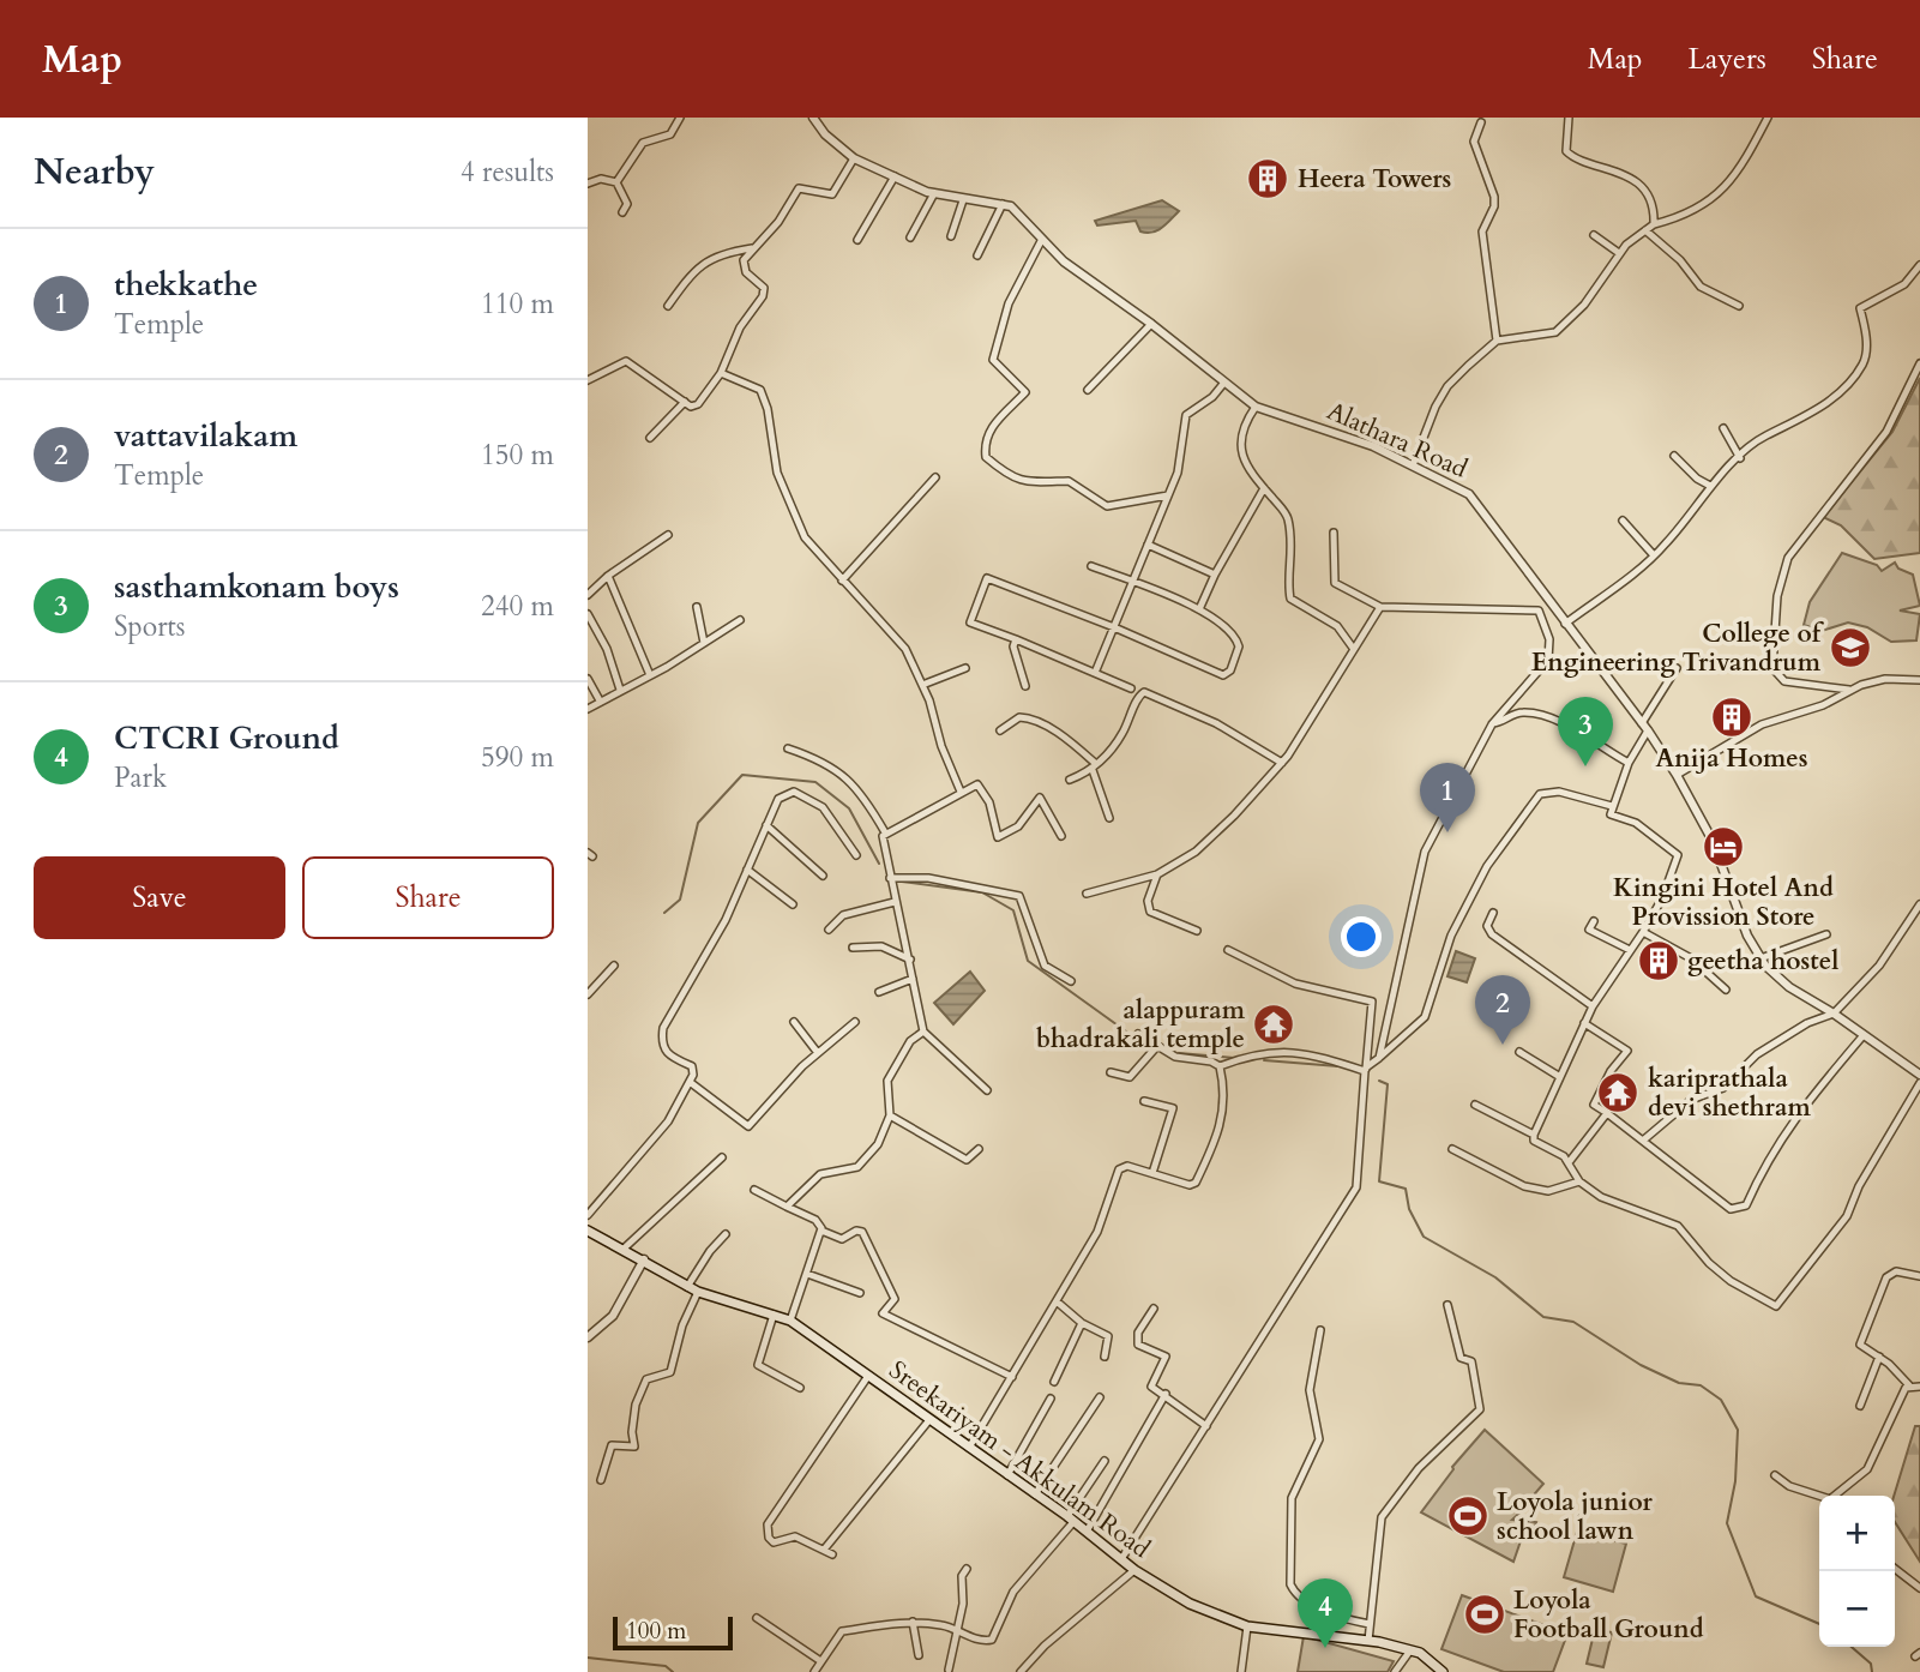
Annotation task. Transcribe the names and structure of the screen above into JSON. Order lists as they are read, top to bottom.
{
  "streets": {
    "main road": ["Sreekariyam - Akkulam Road"],
    "street": ["Alathara Road"]
  },
  "places": {
    "building": ["Heera Towers", "Anija Homes", "geetha hostel"],
    "school or university": ["College of Engineering Trivandrum"],
    "hotel": ["Kingini Hotel And Provission Store"],
    "temple": ["alappuram bhadrakali temple", "kariprathala devi shethram"],
    "sports": ["Loyola junior school lawn", "Loyola Football Ground"]
  },
  "scale_bar": "100 m",
  "page": {
    "header": "Map",
    "nav": ["Map", "Layers", "Share"],
    "heading": ["Nearby", "4 results"],
    "list": [
      {
        "mark": "1",
        "name": "thekkathe",
        "note": "Temple",
        "value": "110 m"
      },
      {
        "mark": "2",
        "name": "vattavilakam",
        "note": "Temple",
        "value": "150 m"
      },
      {
        "mark": "3",
        "name": "sasthamkonam boys",
        "note": "Sports",
        "value": "240 m"
      },
      {
        "mark": "4",
        "name": "CTCRI Ground",
        "note": "Park",
        "value": "590 m"
      }
    ],
    "pins": [
      "3",
      "1",
      "2",
      "4"
    ],
    "buttons": ["Save", "Share"],
    "map_buttons": ["+", "−"],
    "scale": "100 m"
  }
}
